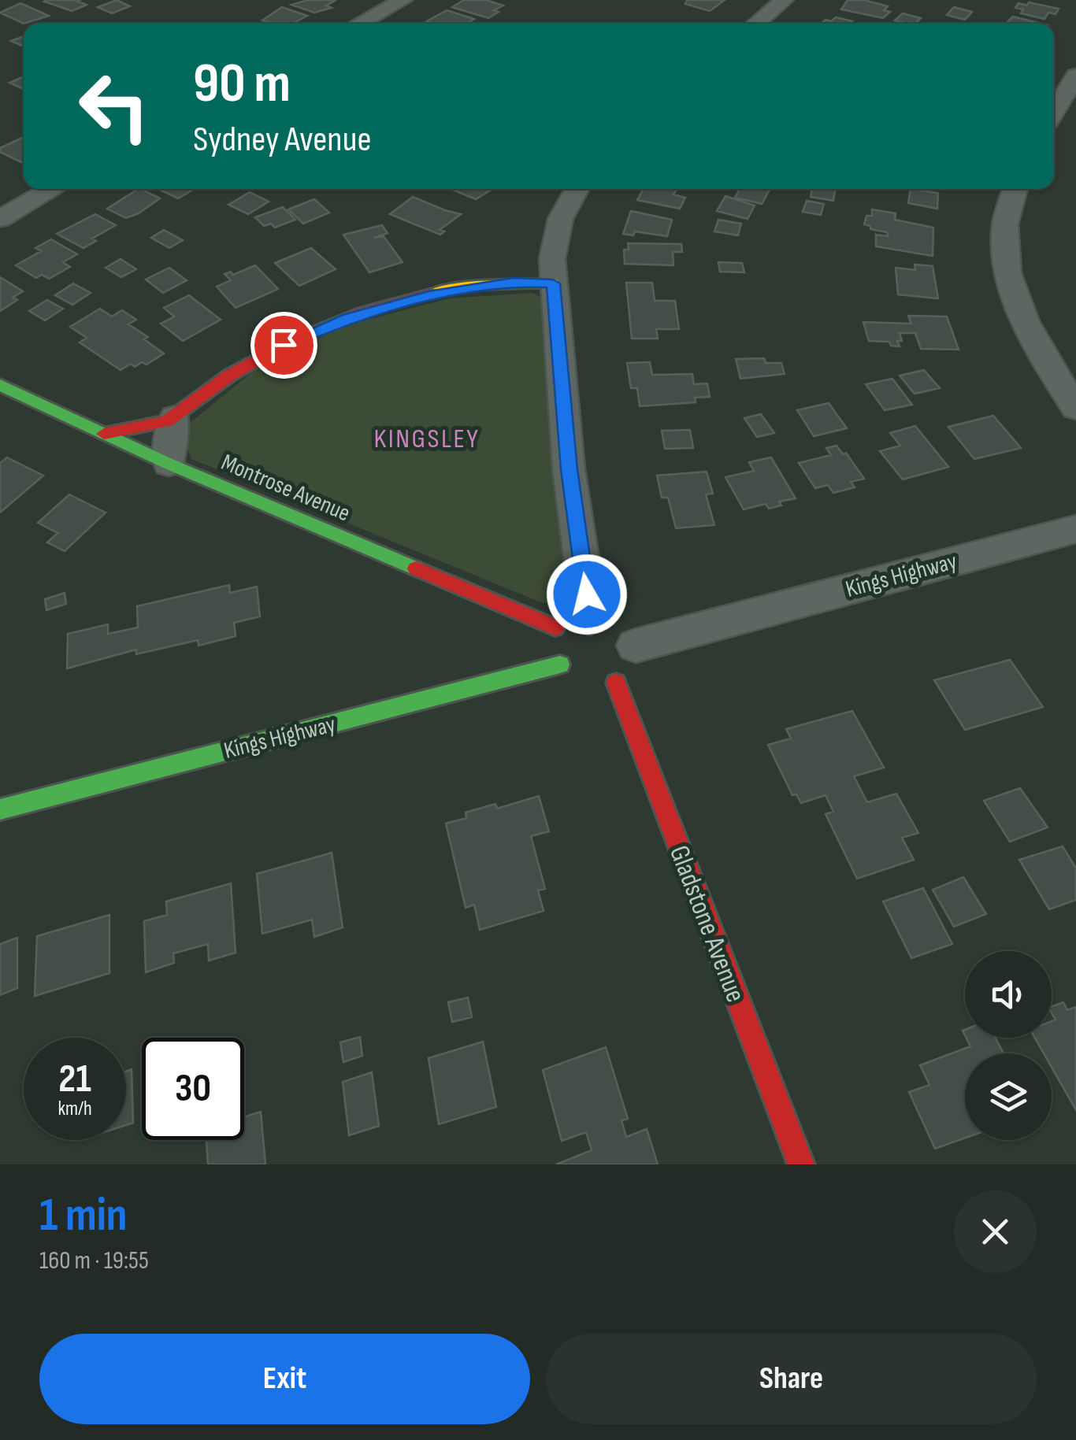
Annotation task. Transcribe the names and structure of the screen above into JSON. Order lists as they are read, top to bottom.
{
  "streets": {
    "street": ["Montrose Avenue", "Kings Highway", "Gladstone Avenue"]
  },
  "districts": ["KINGSLEY"],
  "page": {
    "turn": ["90 m", "Sydney Avenue"],
    "speed": "21 km/h",
    "limit": "30",
    "heading": ["1 min", "160 m · 19:55"],
    "buttons": ["Exit", "Share"]
  }
}
